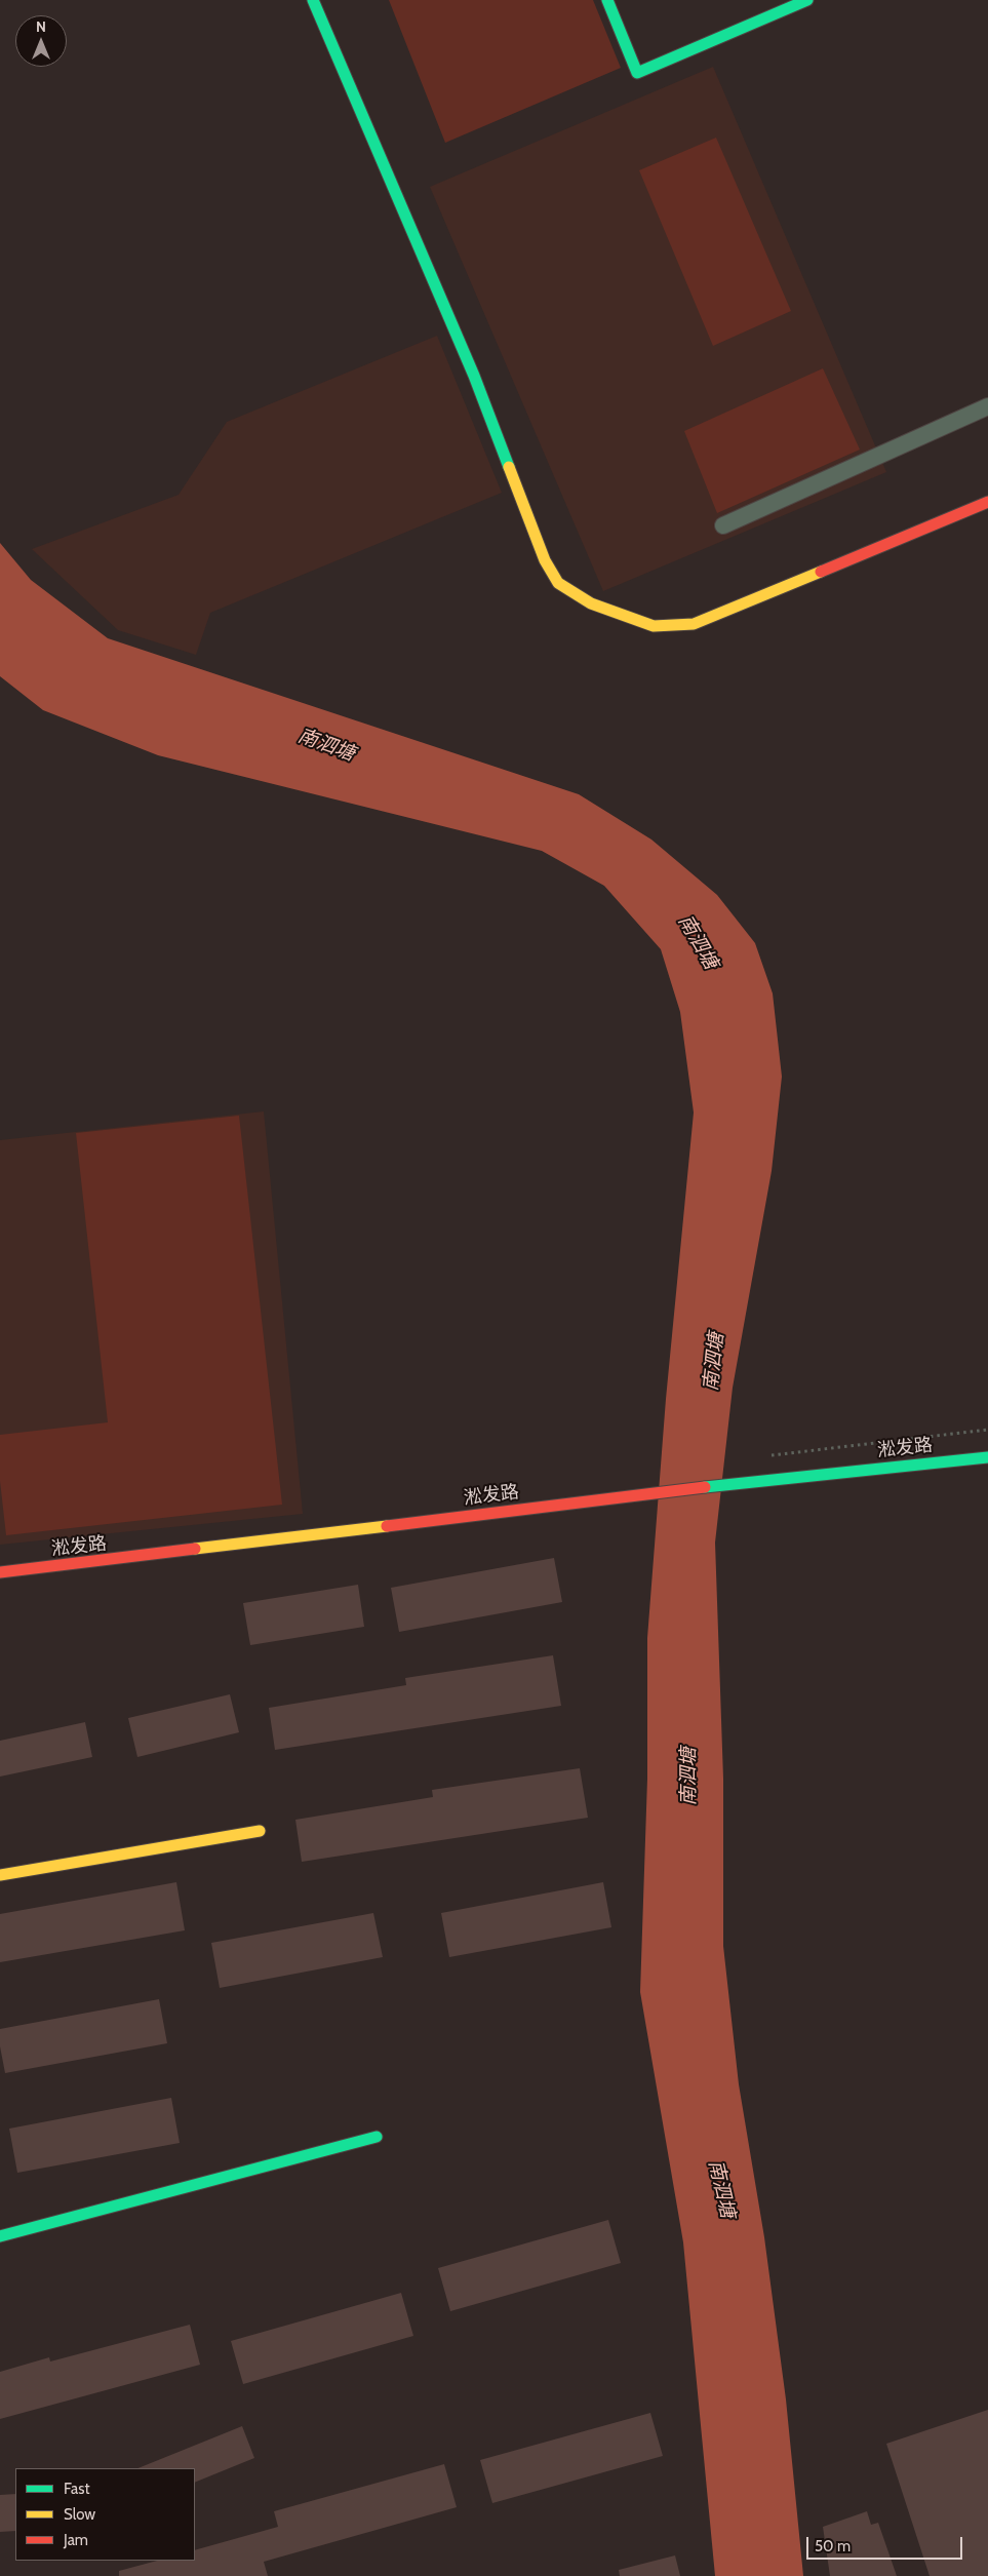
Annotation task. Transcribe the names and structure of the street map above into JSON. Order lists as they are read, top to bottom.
{
  "streets": {
    "street": ["淞发路"]
  },
  "water": ["南泗塘"],
  "legend": ["Fast", "Slow", "Jam"],
  "scale_bar": "50 m",
  "north": "top"
}
